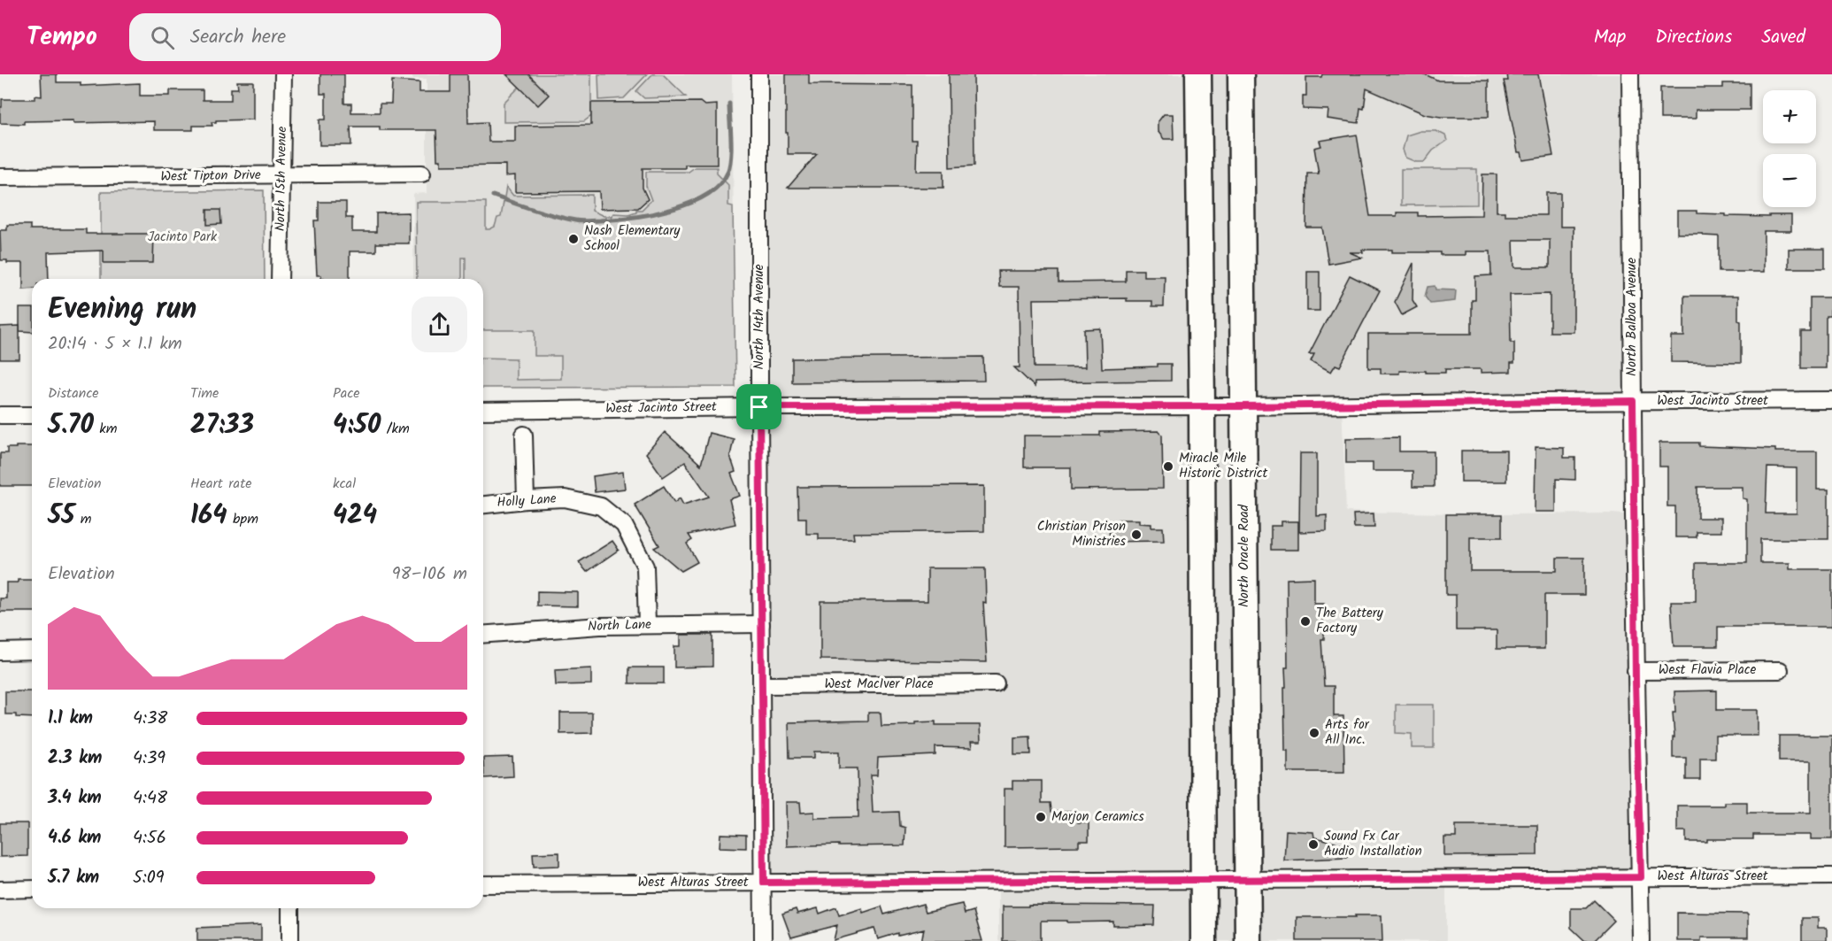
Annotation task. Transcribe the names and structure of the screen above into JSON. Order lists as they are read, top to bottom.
{
  "streets": {
    "main road": ["North Oracle Road"],
    "street": [
      "West Tipton Drive",
      "North 15th Avenue",
      "North 14th Avenue",
      "North Balboa Avenue",
      "West Jacinto Street",
      "Holly Lane",
      "North Lane",
      "West Flavia Place",
      "West MacIver Place",
      "West Alturas Street"
    ]
  },
  "crossings": [
    ["West Tipton Drive", "North 15th Avenue"],
    ["North 14th Avenue", "West Jacinto Street"],
    ["North 14th Avenue", "North Lane"],
    ["North 14th Avenue", "West MacIver Place"],
    ["North 14th Avenue", "West Alturas Street"],
    ["North Balboa Avenue", "West Jacinto Street"],
    ["North Balboa Avenue", "West Flavia Place"],
    ["North Balboa Avenue", "West Alturas Street"],
    ["West Jacinto Street", "North Oracle Road"],
    ["Holly Lane", "North Lane"],
    ["North Oracle Road", "West Alturas Street"]
  ],
  "parks": ["Jacinto Park"],
  "places": [
    "Nash Elementary School",
    "Miracle Mile Historic District",
    "Christian Prison Ministries",
    "The Battery Factory",
    "Arts for All Inc.",
    "Marjon Ceramics",
    "Sound Fx Car Audio Installation"
  ],
  "page": {
    "header": "Tempo",
    "search": "Search here",
    "nav": ["Map", "Directions", "Saved"],
    "map_buttons": ["+", "−"],
    "heading": ["Evening run", "20:14 · 5 × 1.1 km"],
    "stats": [
      ["Distance", "5.70 km"],
      ["Time", "27:33"],
      ["Pace", "4:50 /km"],
      ["Elevation", "55 m"],
      ["Heart rate", "164 bpm"],
      ["kcal", "424"]
    ],
    "chart": ["Elevation", "98–106 m"],
    "list": [
      {
        "name": "1.1 km",
        "note": "4:38"
      },
      {
        "name": "2.3 km",
        "note": "4:39"
      },
      {
        "name": "3.4 km",
        "note": "4:48"
      },
      {
        "name": "4.6 km",
        "note": "4:56"
      },
      {
        "name": "5.7 km",
        "note": "5:09"
      }
    ]
  }
}
